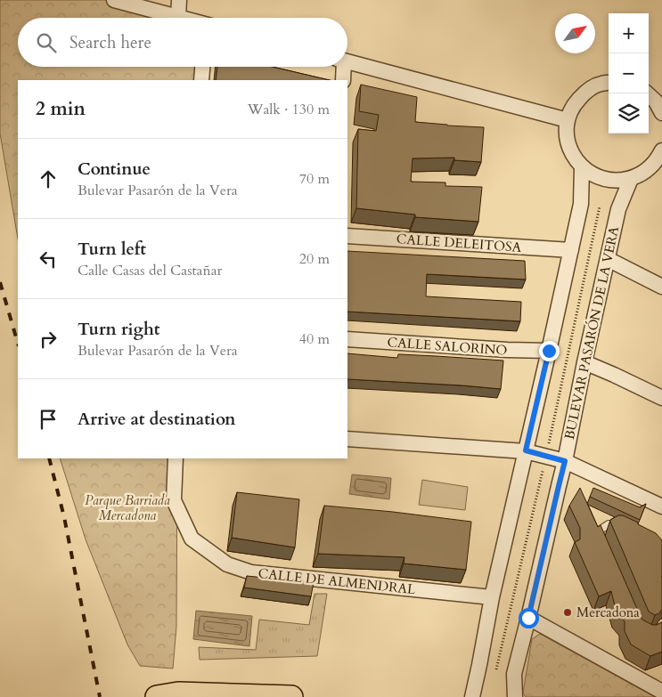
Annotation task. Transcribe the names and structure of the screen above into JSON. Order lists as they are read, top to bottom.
{
  "streets": {
    "street": [
      "CALLE DELEITOSA",
      "BULEVAR PASARÓN DE LA VERA",
      "CALLE SALORINO",
      "CALLE DE ALMENDRAL"
    ]
  },
  "parks": ["Parque Barriada Mercadona"],
  "places": ["Mercadona"],
  "north": "top right",
  "page": {
    "map_buttons": ["+", "−"],
    "search": "Search here",
    "heading": ["2 min", "Walk · 130 m"],
    "list": [
      ["Continue", "Bulevar Pasarón de la Vera", "70 m"],
      ["Turn left", "Calle Casas del Castañar", "20 m"],
      ["Turn right", "Bulevar Pasarón de la Vera", "40 m"],
      "Arrive at destination"
    ]
  }
}
